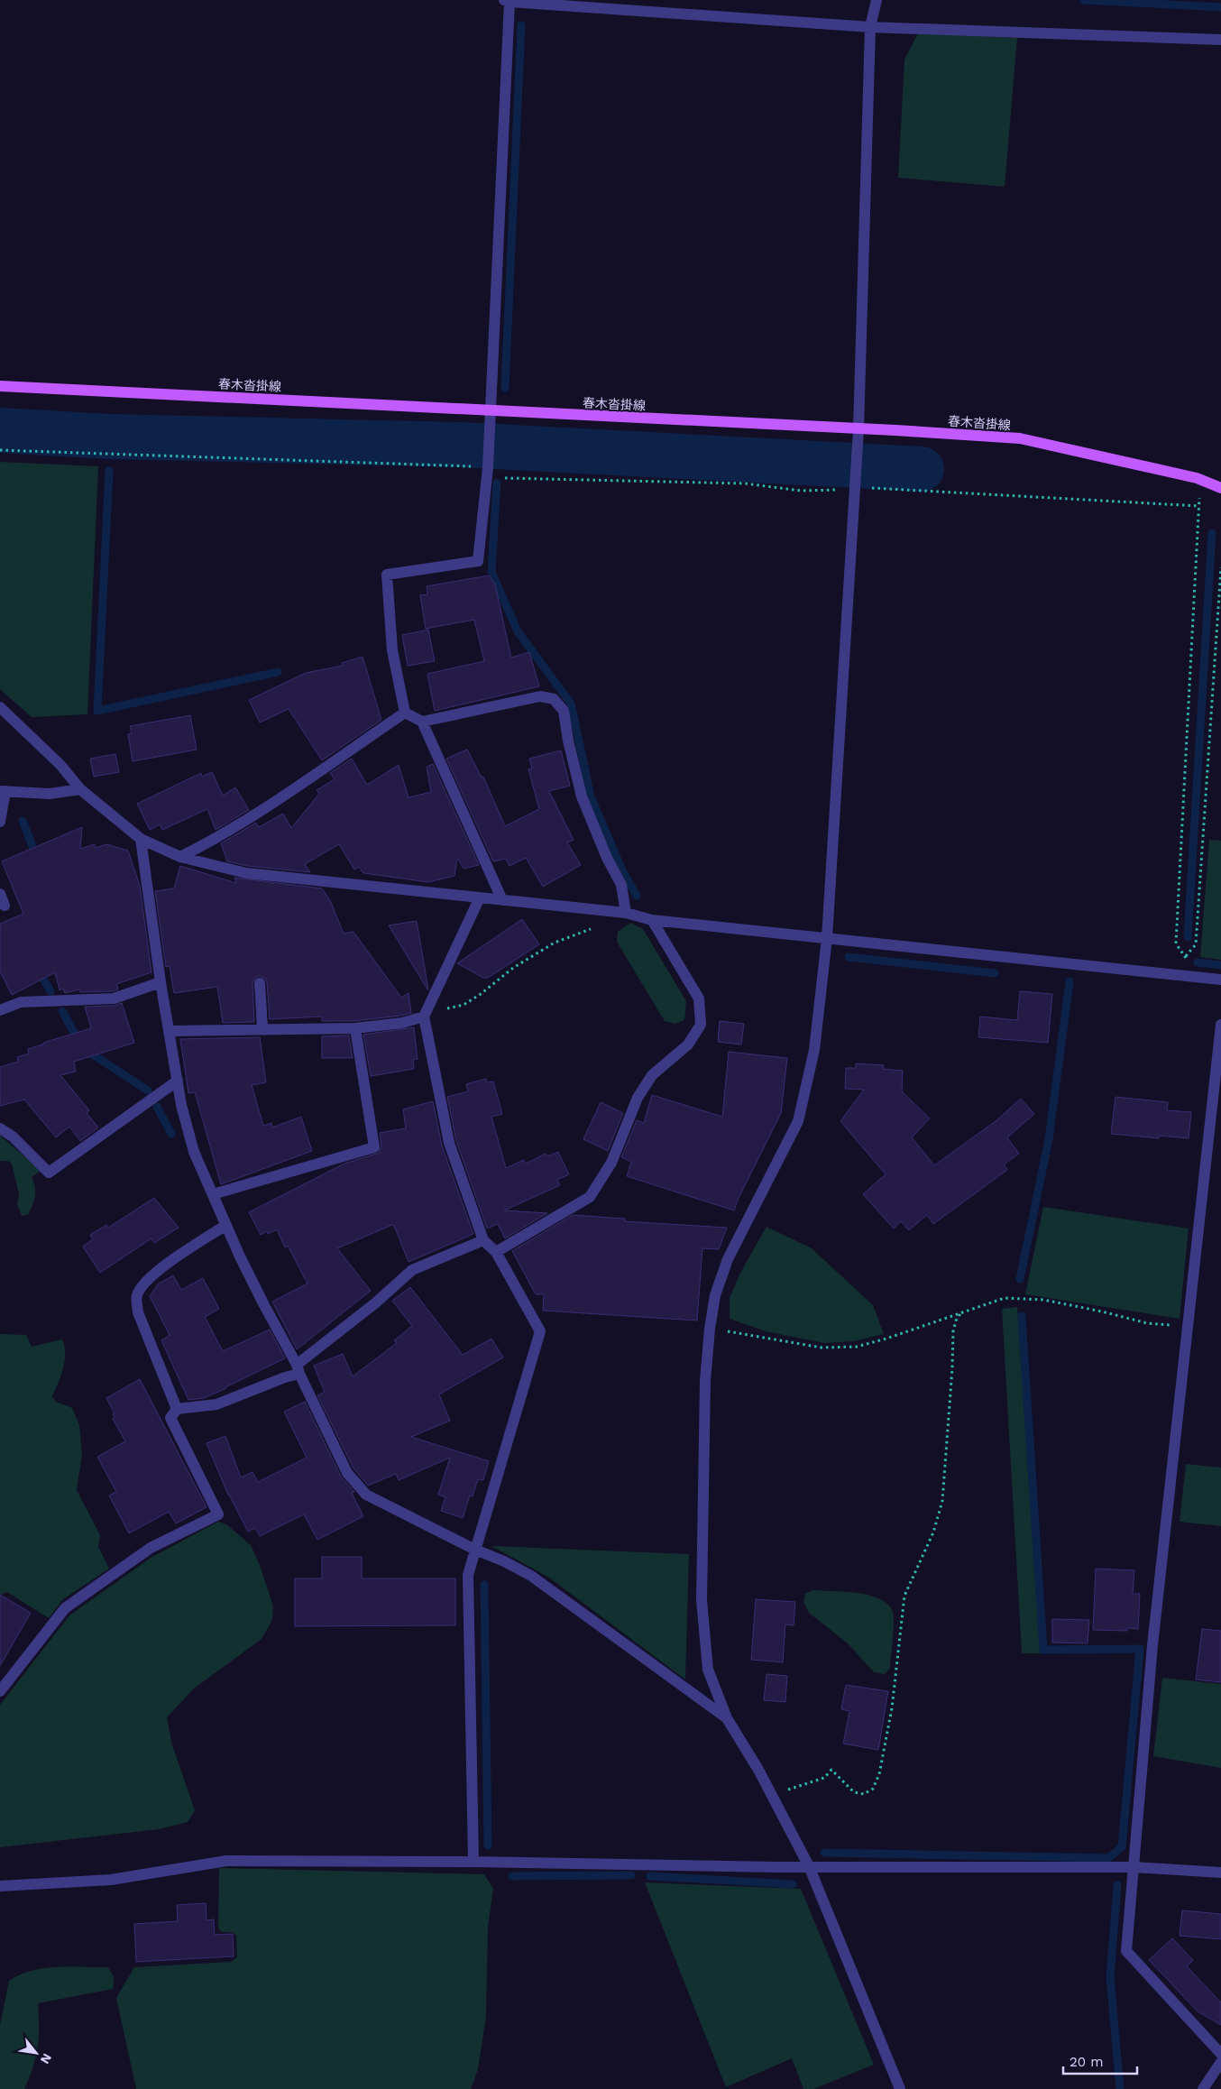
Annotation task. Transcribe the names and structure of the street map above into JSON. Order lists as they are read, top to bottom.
{
  "streets": {
    "main road": ["春木沓掛線"]
  },
  "scale_bar": "20 m",
  "north": "bottom right"
}
